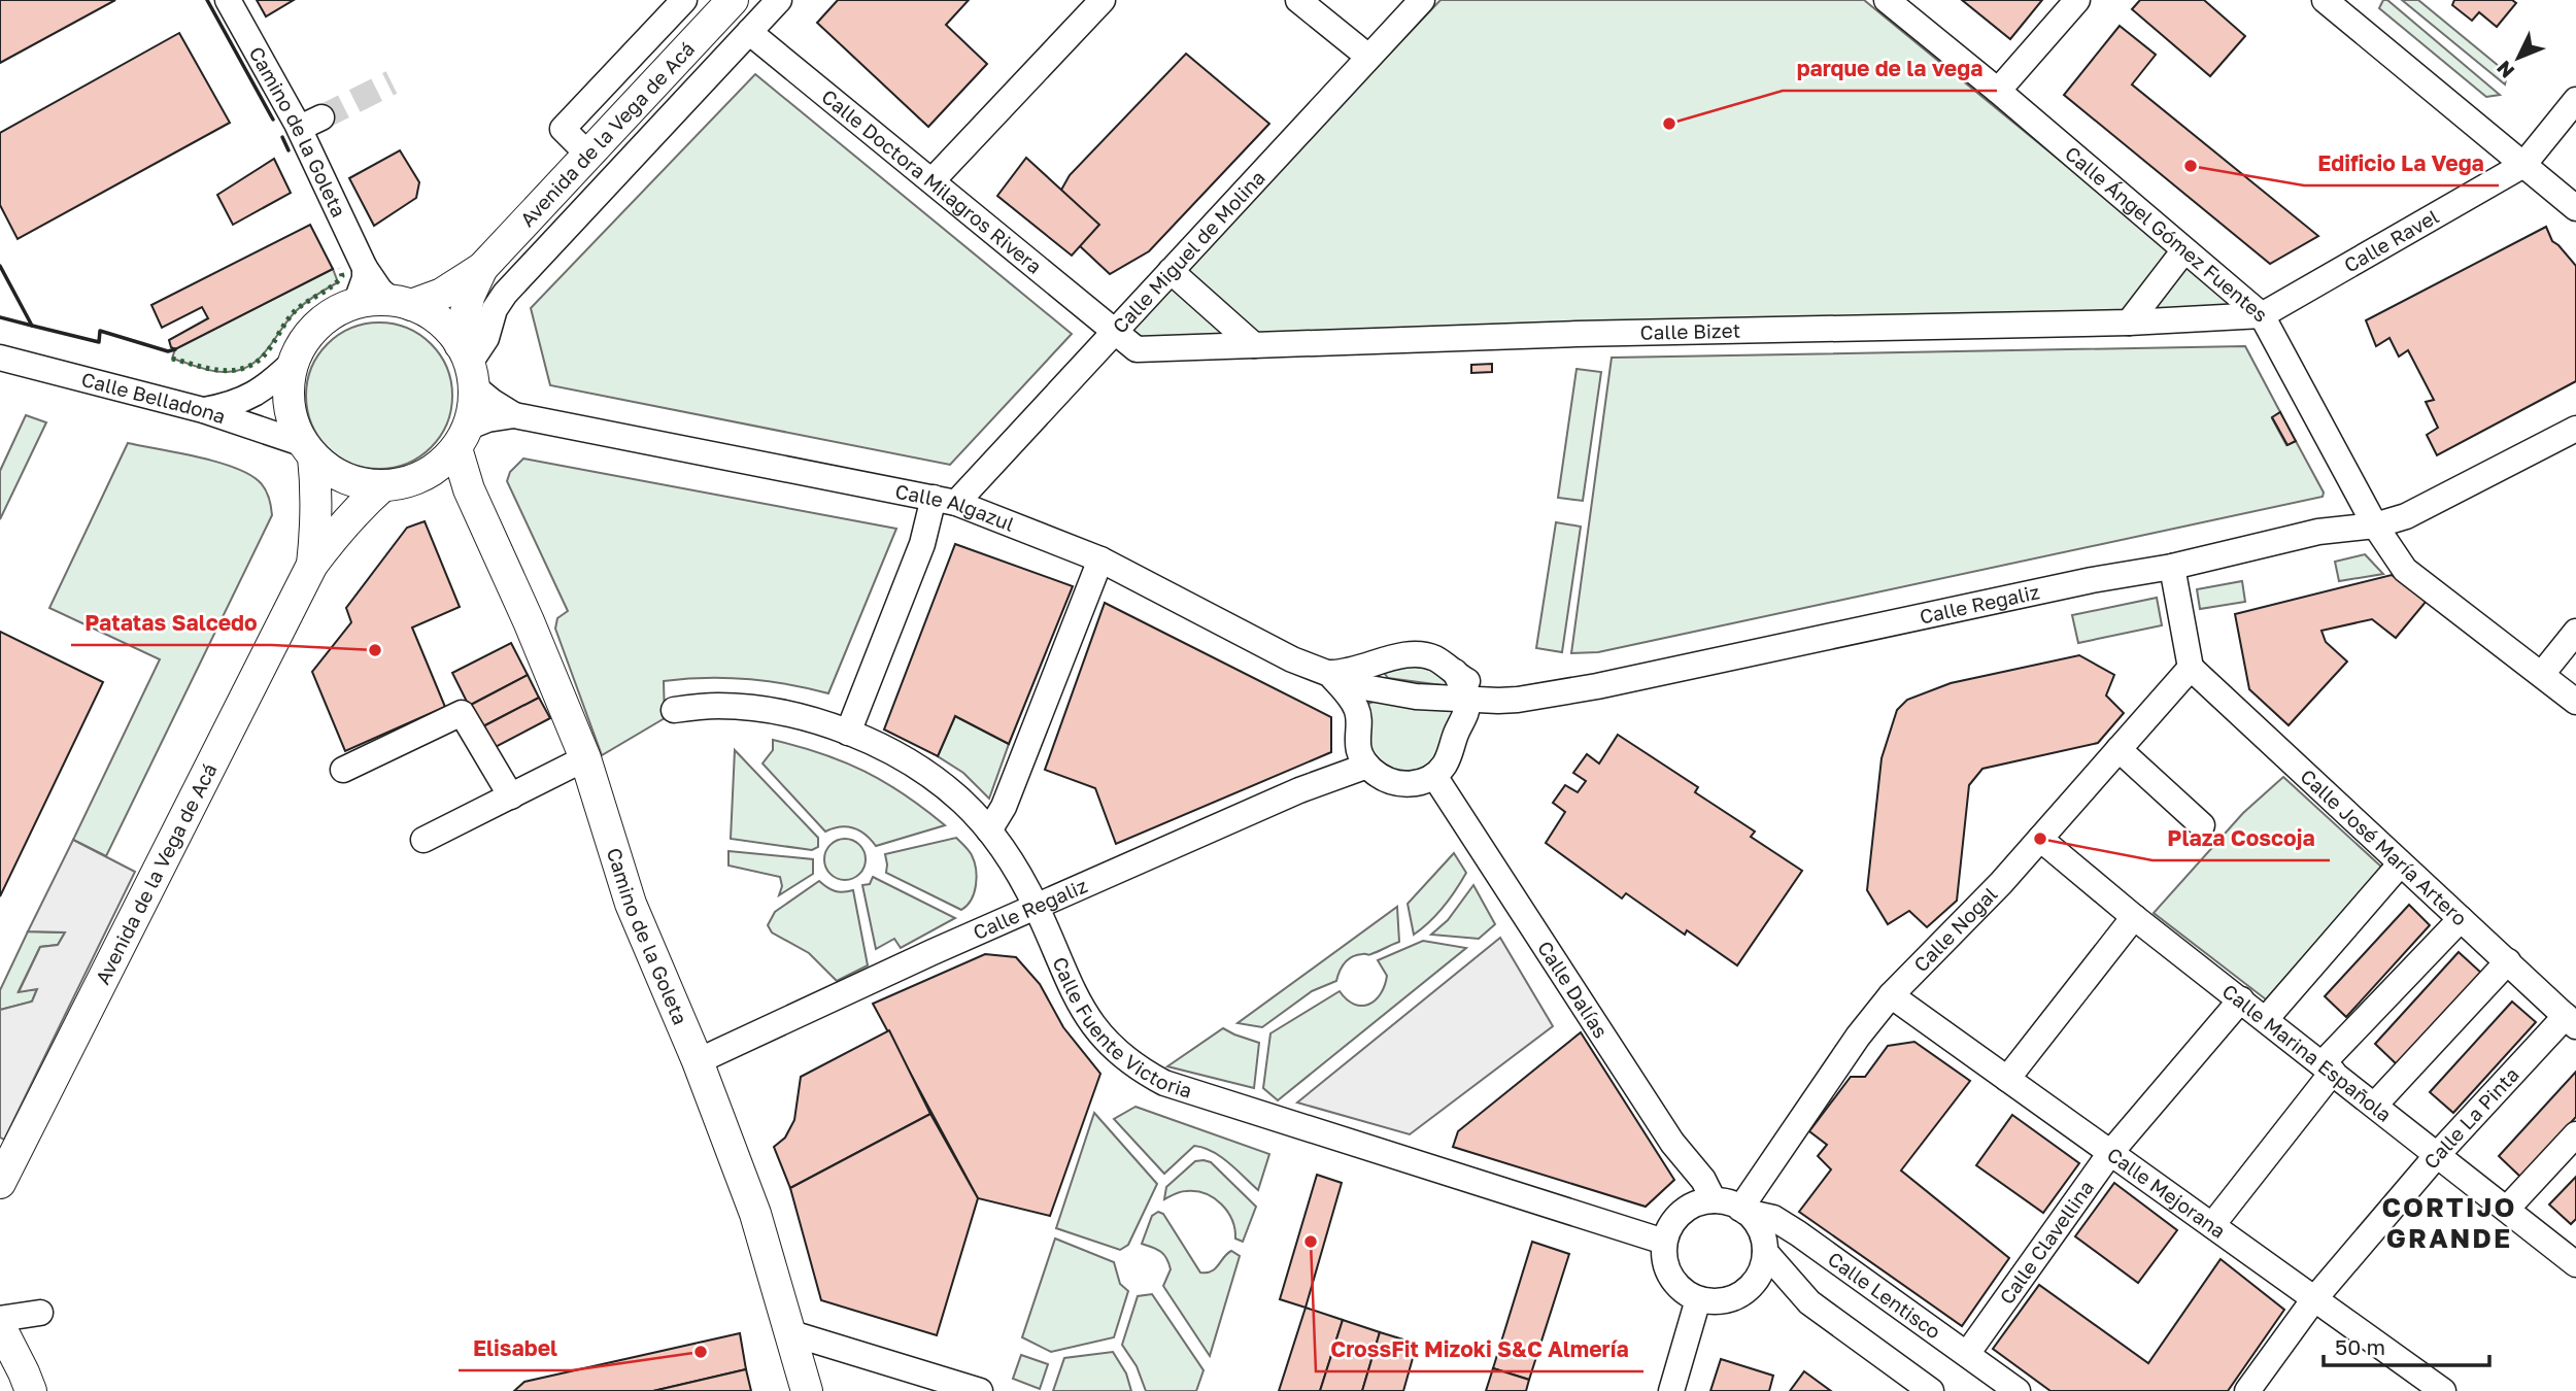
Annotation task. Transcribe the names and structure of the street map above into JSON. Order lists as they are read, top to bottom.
{
  "streets": {
    "main road": ["Camino de la Goleta", "Avenida de la Vega de Acá"],
    "street": [
      "Calle Doctora Milagros Rivera",
      "Calle Ángel Gómez Fuentes",
      "Calle Ravel",
      "Calle Miguel de Molina",
      "Calle Bizet",
      "Calle Belladona",
      "Calle Algazul",
      "Calle Regaliz",
      "Calle José María Artero",
      "Calle Nogal",
      "Calle Dalías",
      "Calle Fuente Victoria",
      "Calle Marina Española",
      "Calle La Pinta",
      "Calle Mejorana",
      "Calle Clavellina",
      "Calle Lentisco"
    ]
  },
  "crossings": [
    ["Camino de la Goleta", "Avenida de la Vega de Acá"],
    ["Camino de la Goleta", "Calle Belladona"],
    ["Camino de la Goleta", "Calle Algazul"],
    ["Camino de la Goleta", "Calle Regaliz"],
    ["Avenida de la Vega de Acá", "Calle Belladona"],
    ["Avenida de la Vega de Acá", "Calle Algazul"],
    ["Calle Doctora Milagros Rivera", "Calle Miguel de Molina"],
    ["Calle Doctora Milagros Rivera", "Calle Bizet"],
    ["Calle Ángel Gómez Fuentes", "Calle Ravel"],
    ["Calle Ángel Gómez Fuentes", "Calle Bizet"],
    ["Calle Ángel Gómez Fuentes", "Calle Regaliz"],
    ["Calle Ravel", "Calle Bizet"],
    ["Calle Miguel de Molina", "Calle Bizet"],
    ["Calle Miguel de Molina", "Calle Algazul"],
    ["Calle Belladona", "Calle Algazul"],
    ["Calle Algazul", "Calle Regaliz"],
    ["Calle Algazul", "Calle Dalías"],
    ["Calle Regaliz", "Calle Dalías"],
    ["Calle Regaliz", "Calle Fuente Victoria"],
    ["Calle José María Artero", "Calle Nogal"],
    ["Calle José María Artero", "Calle La Pinta"],
    ["Calle Nogal", "Calle Dalías"],
    ["Calle Nogal", "Calle Fuente Victoria"],
    ["Calle Nogal", "Calle Marina Española"],
    ["Calle Nogal", "Calle Mejorana"],
    ["Calle Nogal", "Calle Lentisco"],
    ["Calle Dalías", "Calle Fuente Victoria"],
    ["Calle Dalías", "Calle Lentisco"],
    ["Calle Fuente Victoria", "Calle Lentisco"],
    ["Calle Marina Española", "Calle La Pinta"],
    ["Calle Marina Española", "Calle Clavellina"],
    ["Calle La Pinta", "Calle Mejorana"],
    ["Calle Mejorana", "Calle Clavellina"],
    ["Calle Clavellina", "Calle Lentisco"]
  ],
  "districts": ["CORTIJO GRANDE"],
  "places": [
    "parque de la vega",
    "Edificio La Vega",
    "Patatas Salcedo",
    "Plaza Coscoja",
    "CrossFit Mizoki S&C Almería",
    "Elisabel"
  ],
  "scale_bar": "50 m",
  "north": "bottom left"
}
